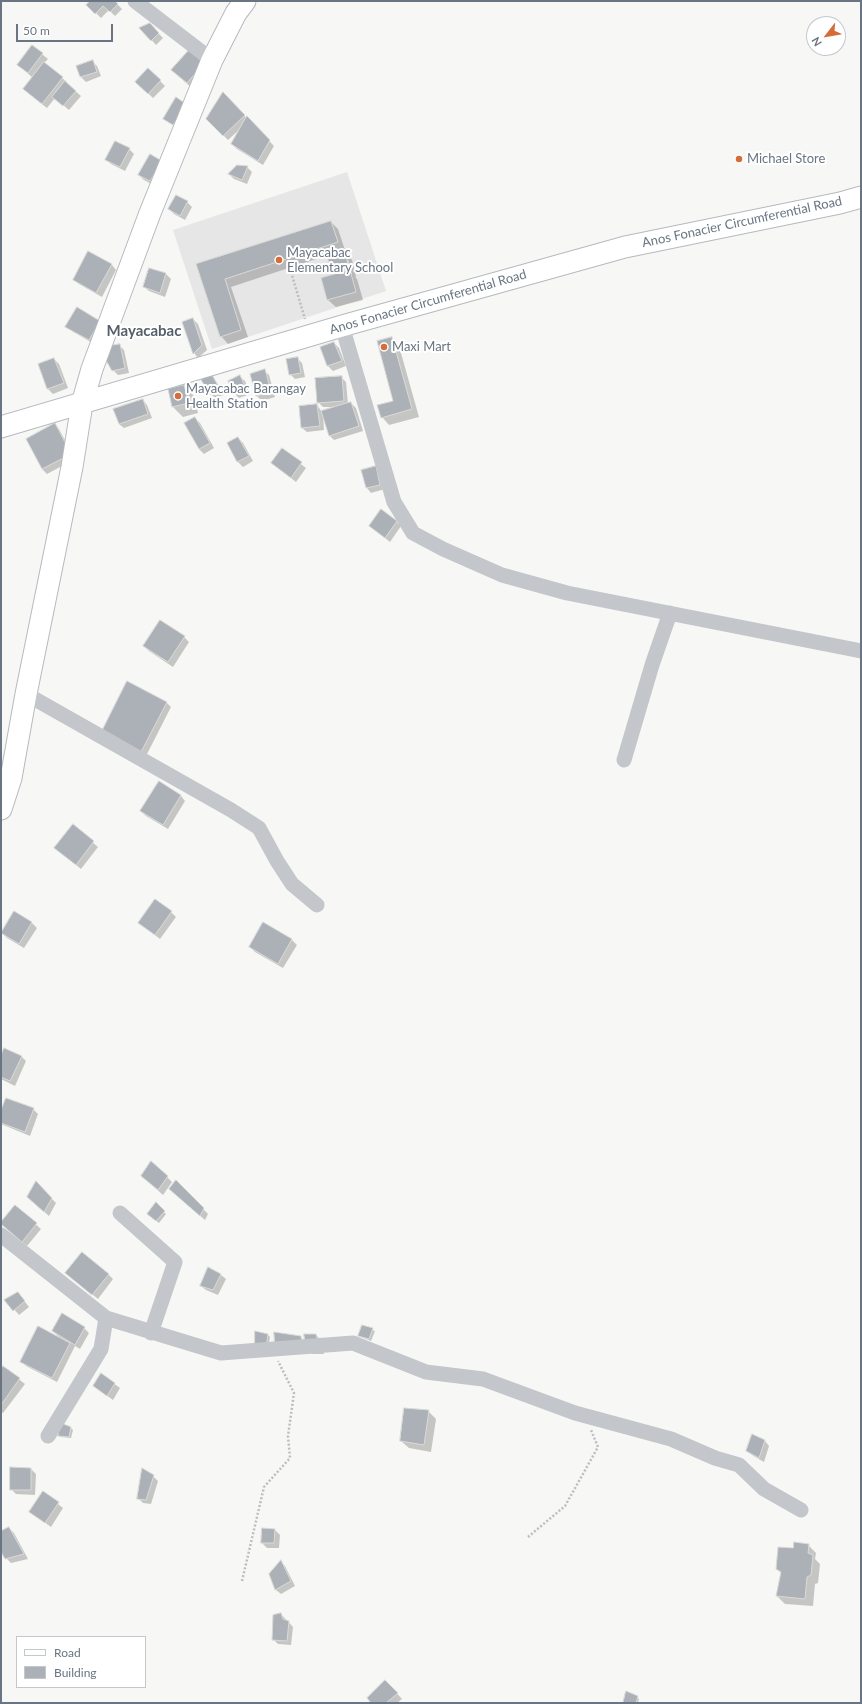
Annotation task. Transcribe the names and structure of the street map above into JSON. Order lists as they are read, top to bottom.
{
  "streets": {
    "main road": ["Anos Fonacier Circumferential Road"]
  },
  "districts": ["Mayacabac"],
  "places": [
    "Michael Store",
    "Mayacabac Elementary School",
    "Maxi Mart",
    "Mayacabac Barangay Health Station"
  ],
  "legend": ["Road", "Building"],
  "scale_bar": "50 m",
  "north": "bottom left"
}
